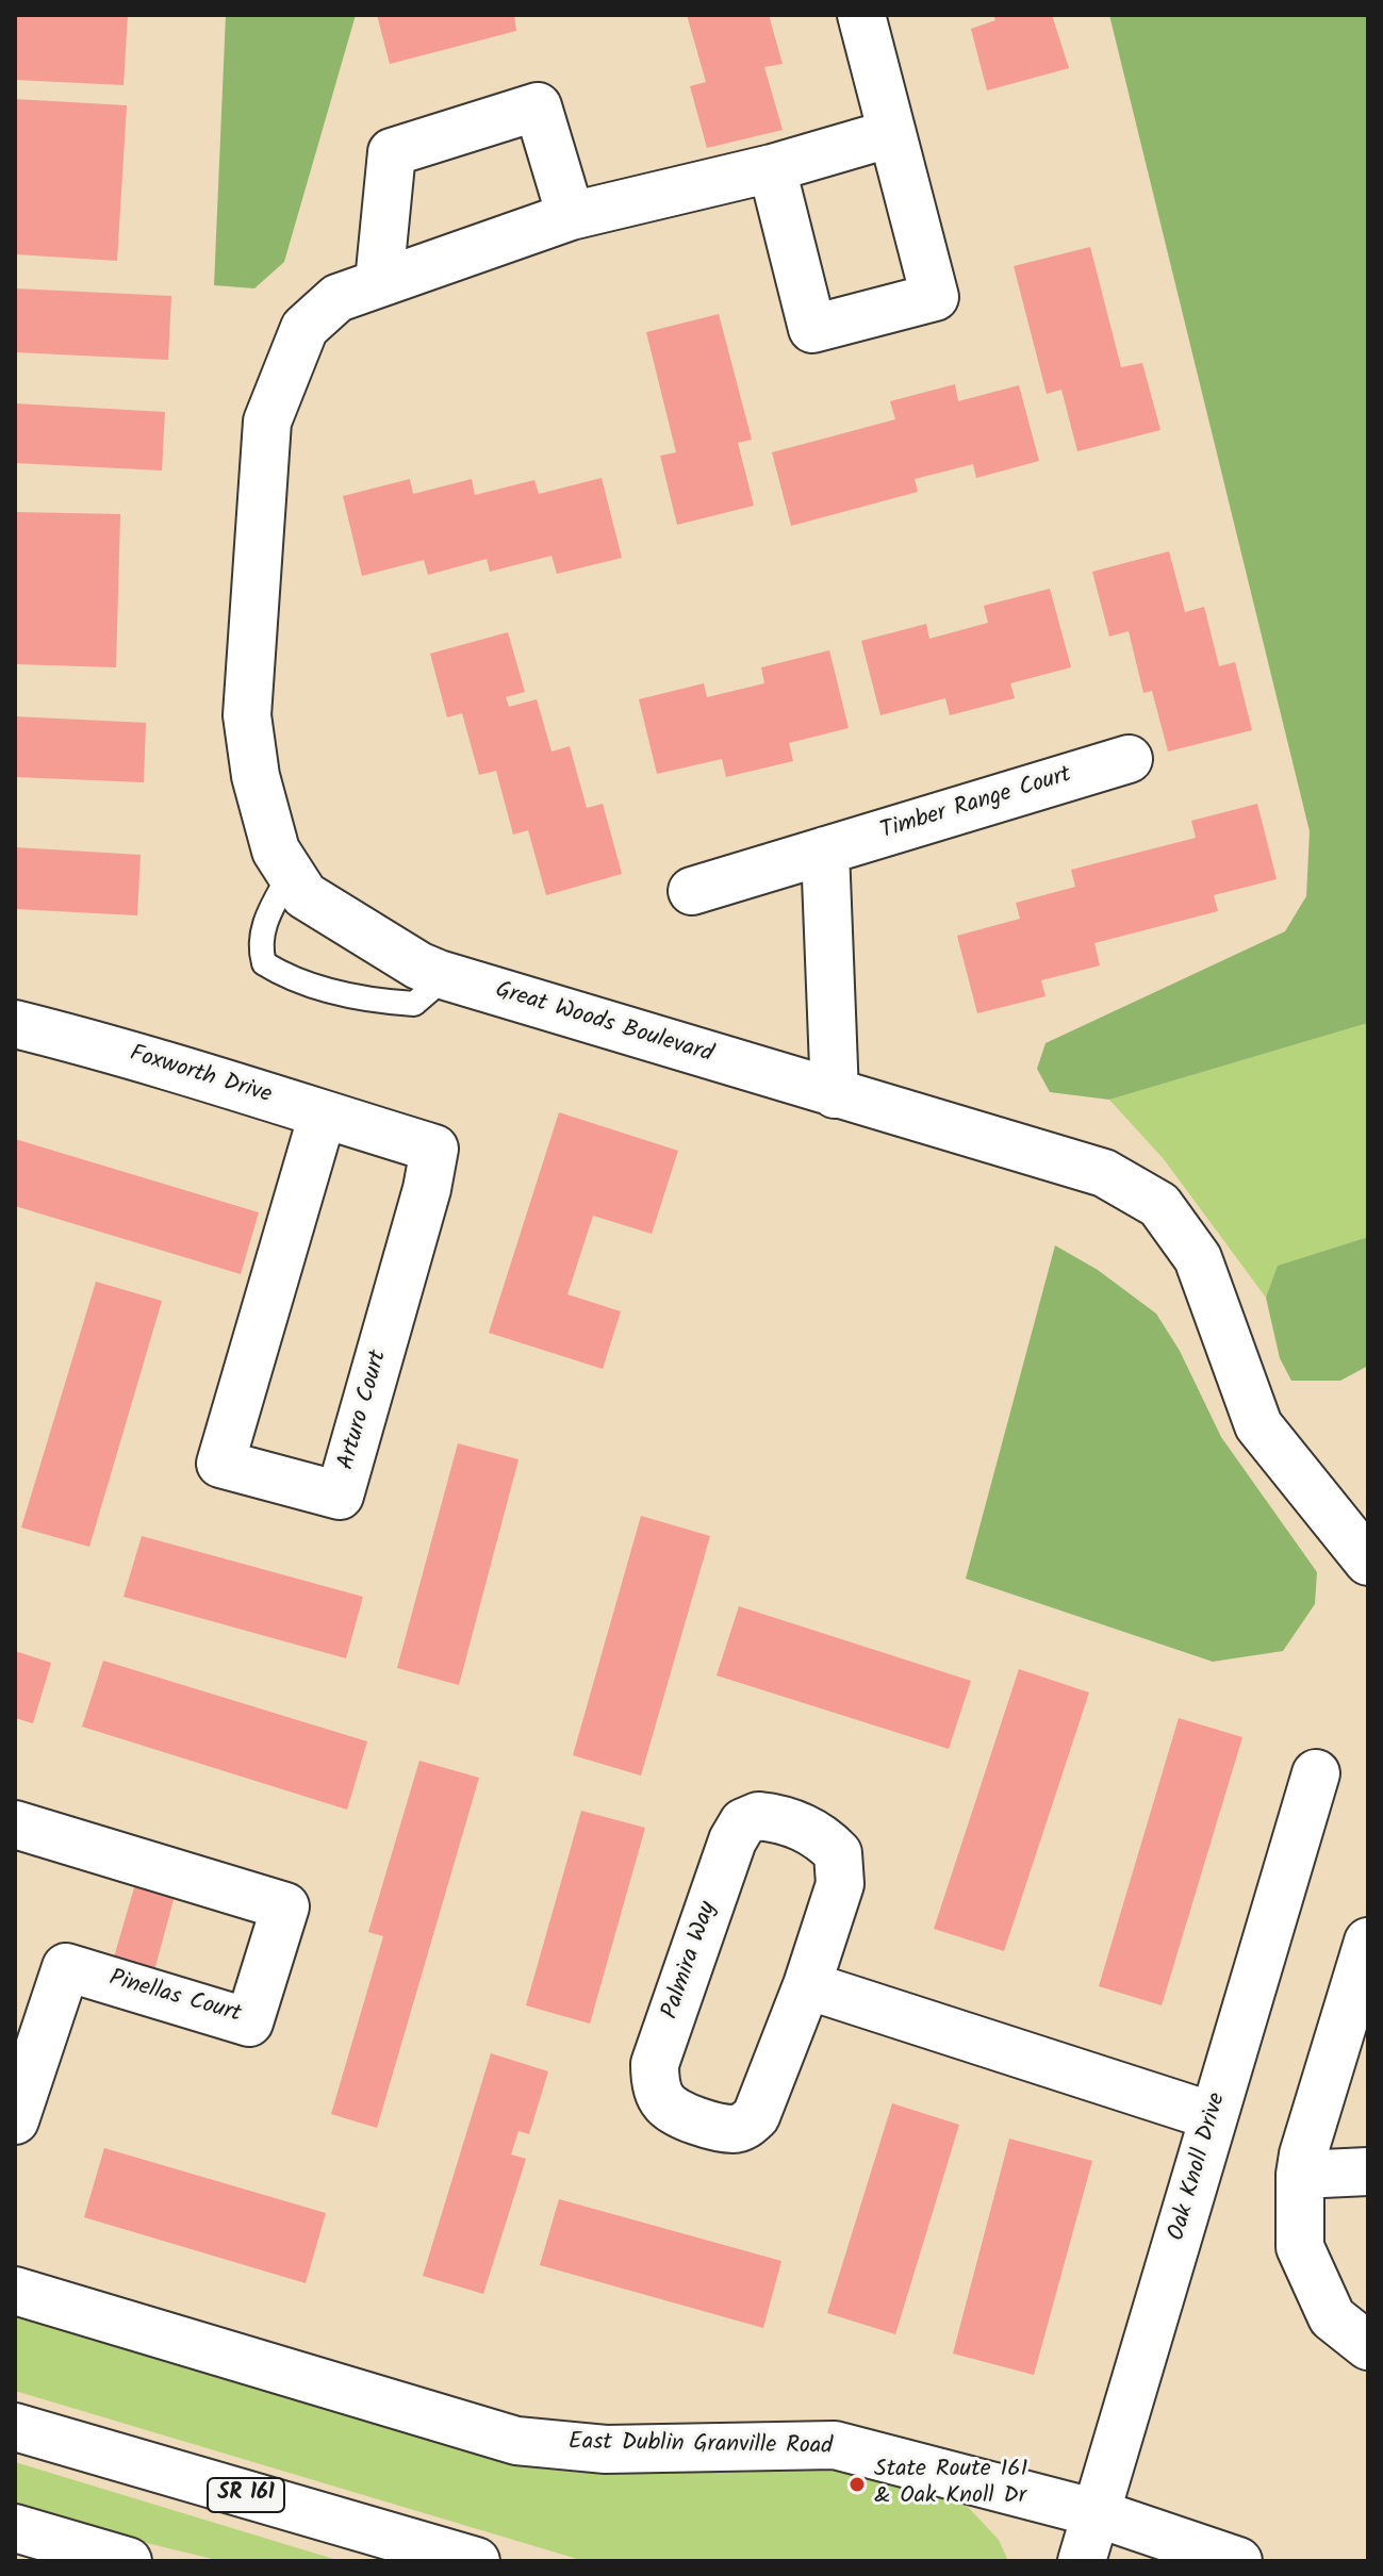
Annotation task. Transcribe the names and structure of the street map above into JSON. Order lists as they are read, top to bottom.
{
  "streets": {
    "street": [
      "Timber Range Court",
      "Great Woods Boulevard",
      "Foxworth Drive",
      "Arturo Court",
      "Palmira Way",
      "Pinellas Court",
      "Oak Knoll Drive",
      "East Dublin Granville Road",
      "SR 161"
    ]
  },
  "crossings": [
    ["Foxworth Drive", "Arturo Court"],
    ["Oak Knoll Drive", "East Dublin Granville Road"]
  ],
  "places": ["State Route 161 & Oak Knoll Dr"]
}
